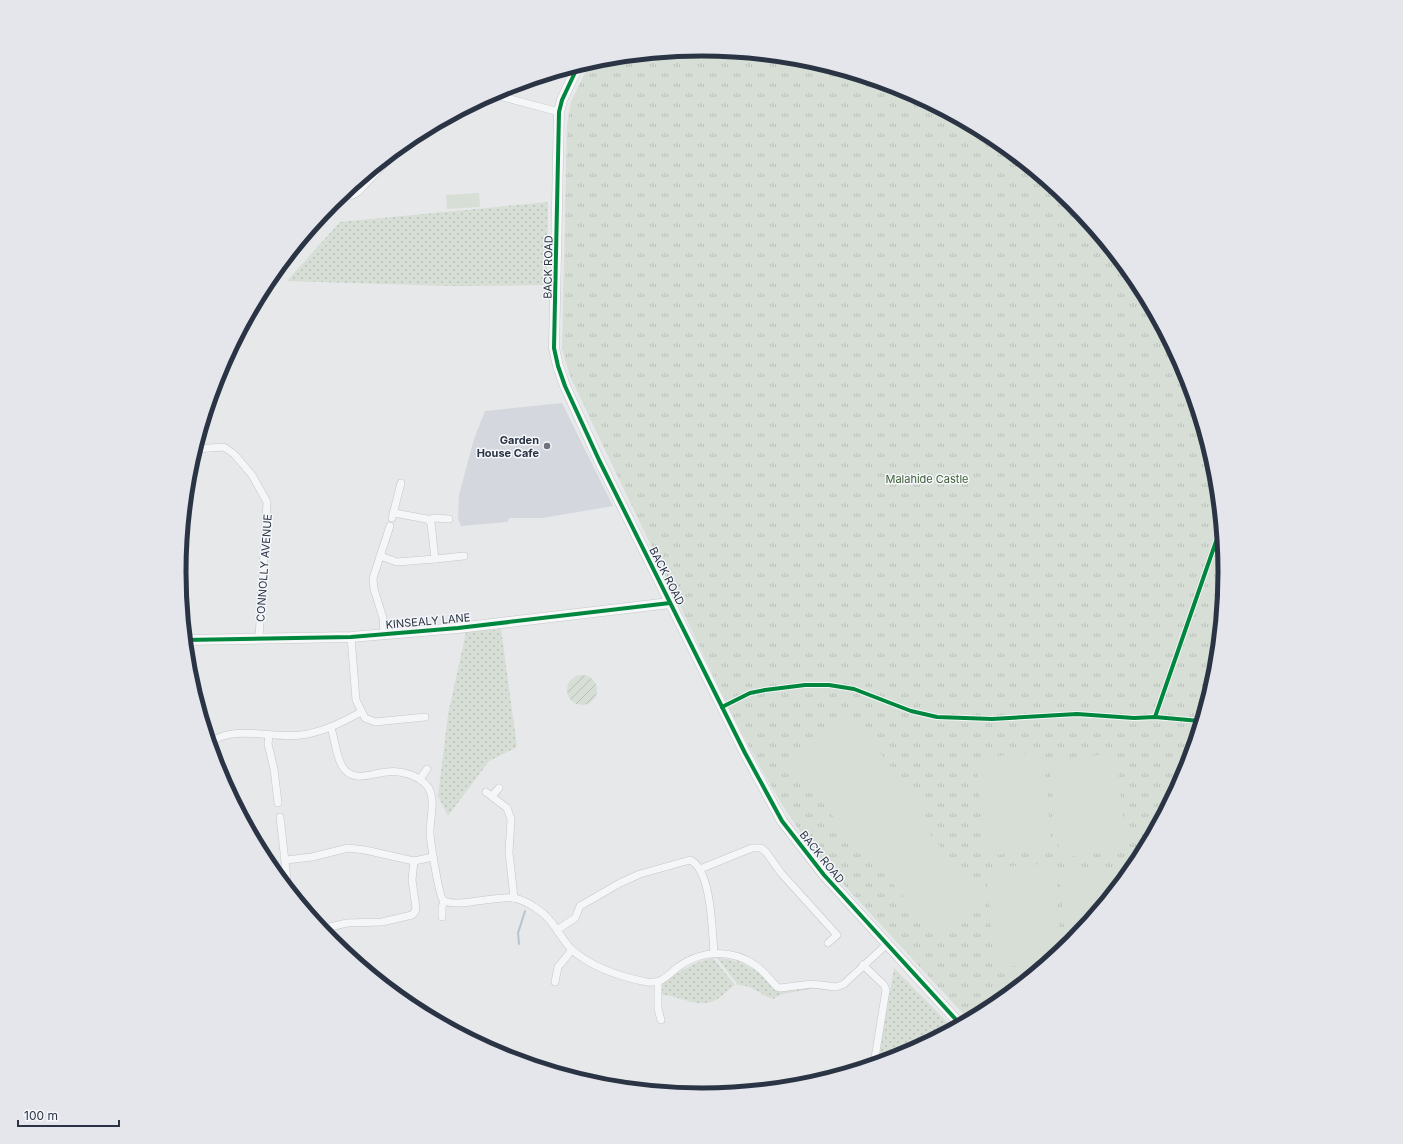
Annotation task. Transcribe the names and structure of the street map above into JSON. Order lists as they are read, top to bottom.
{
  "streets": {
    "street": ["BACK ROAD", "CONNOLLY AVENUE", "KINSEALY LANE"]
  },
  "crossings": [
    ["BACK ROAD", "KINSEALY LANE"],
    ["CONNOLLY AVENUE", "KINSEALY LANE"]
  ],
  "parks": ["Malahide Castle"],
  "places": ["Garden House Cafe"],
  "scale_bar": "100 m"
}
